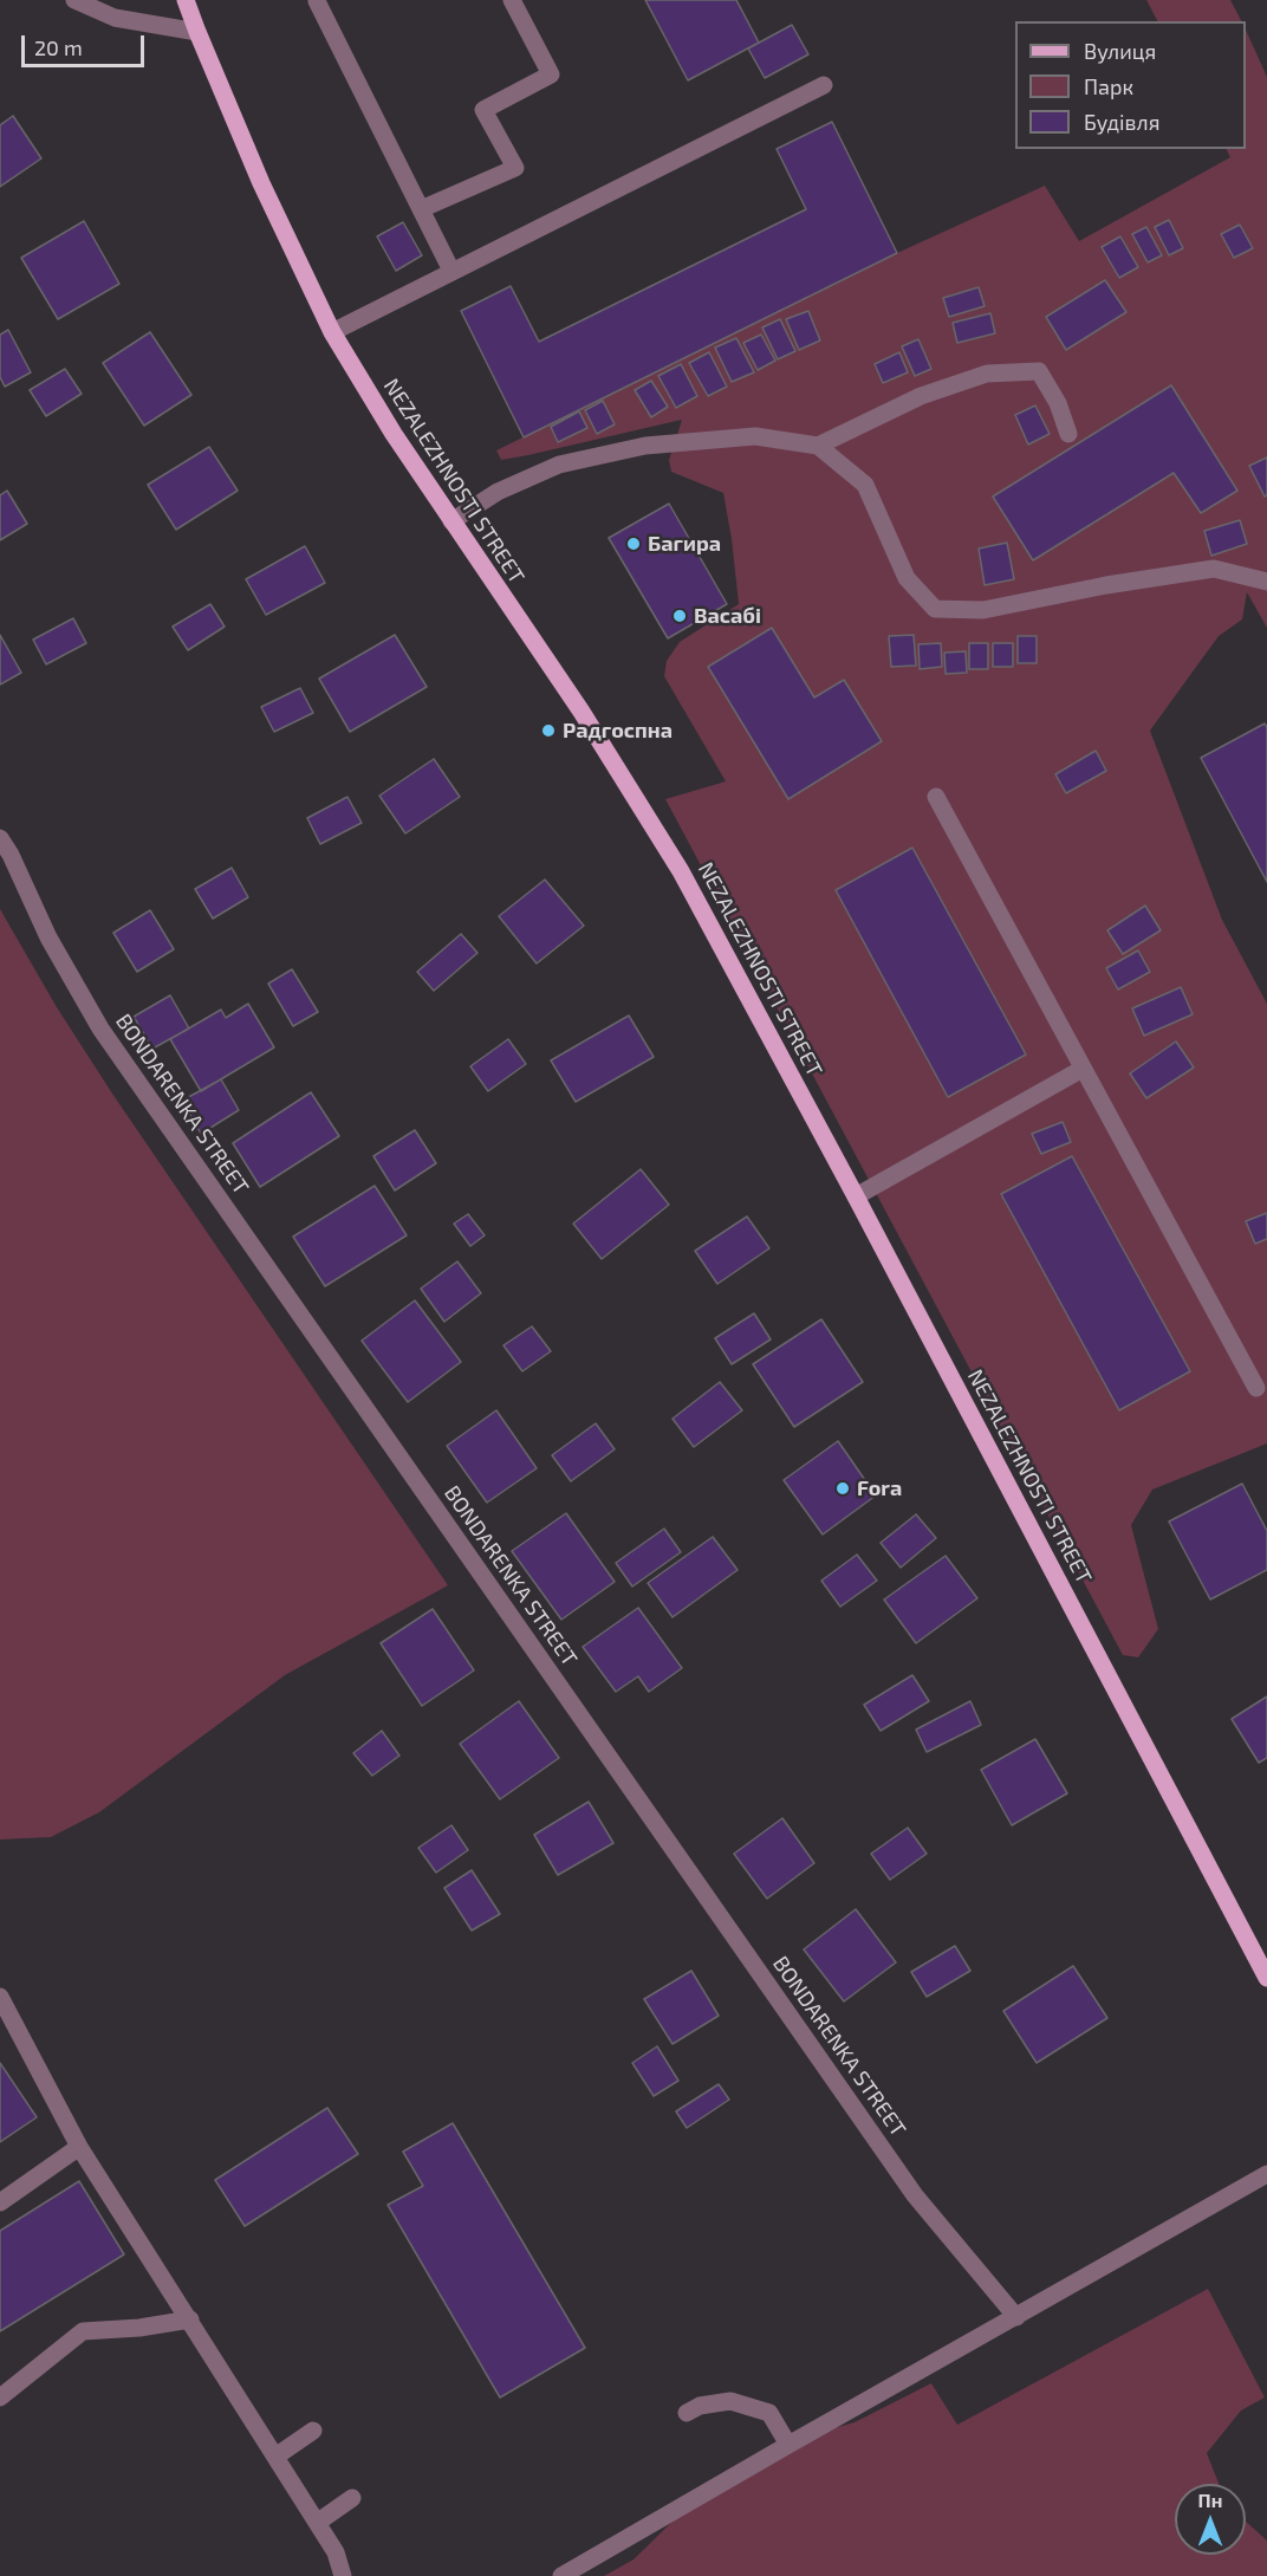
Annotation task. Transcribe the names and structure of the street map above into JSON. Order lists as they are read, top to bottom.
{
  "streets": {
    "main road": ["NEZALEZHNOSTI STREET"],
    "street": ["BONDARENKA STREET"]
  },
  "places": [
    "Багира",
    "Васабі",
    "Радгоспна",
    "Fora"
  ],
  "legend": ["Вулиця", "Парк", "Будівля"],
  "scale_bar": "20 m",
  "north": "top"
}
